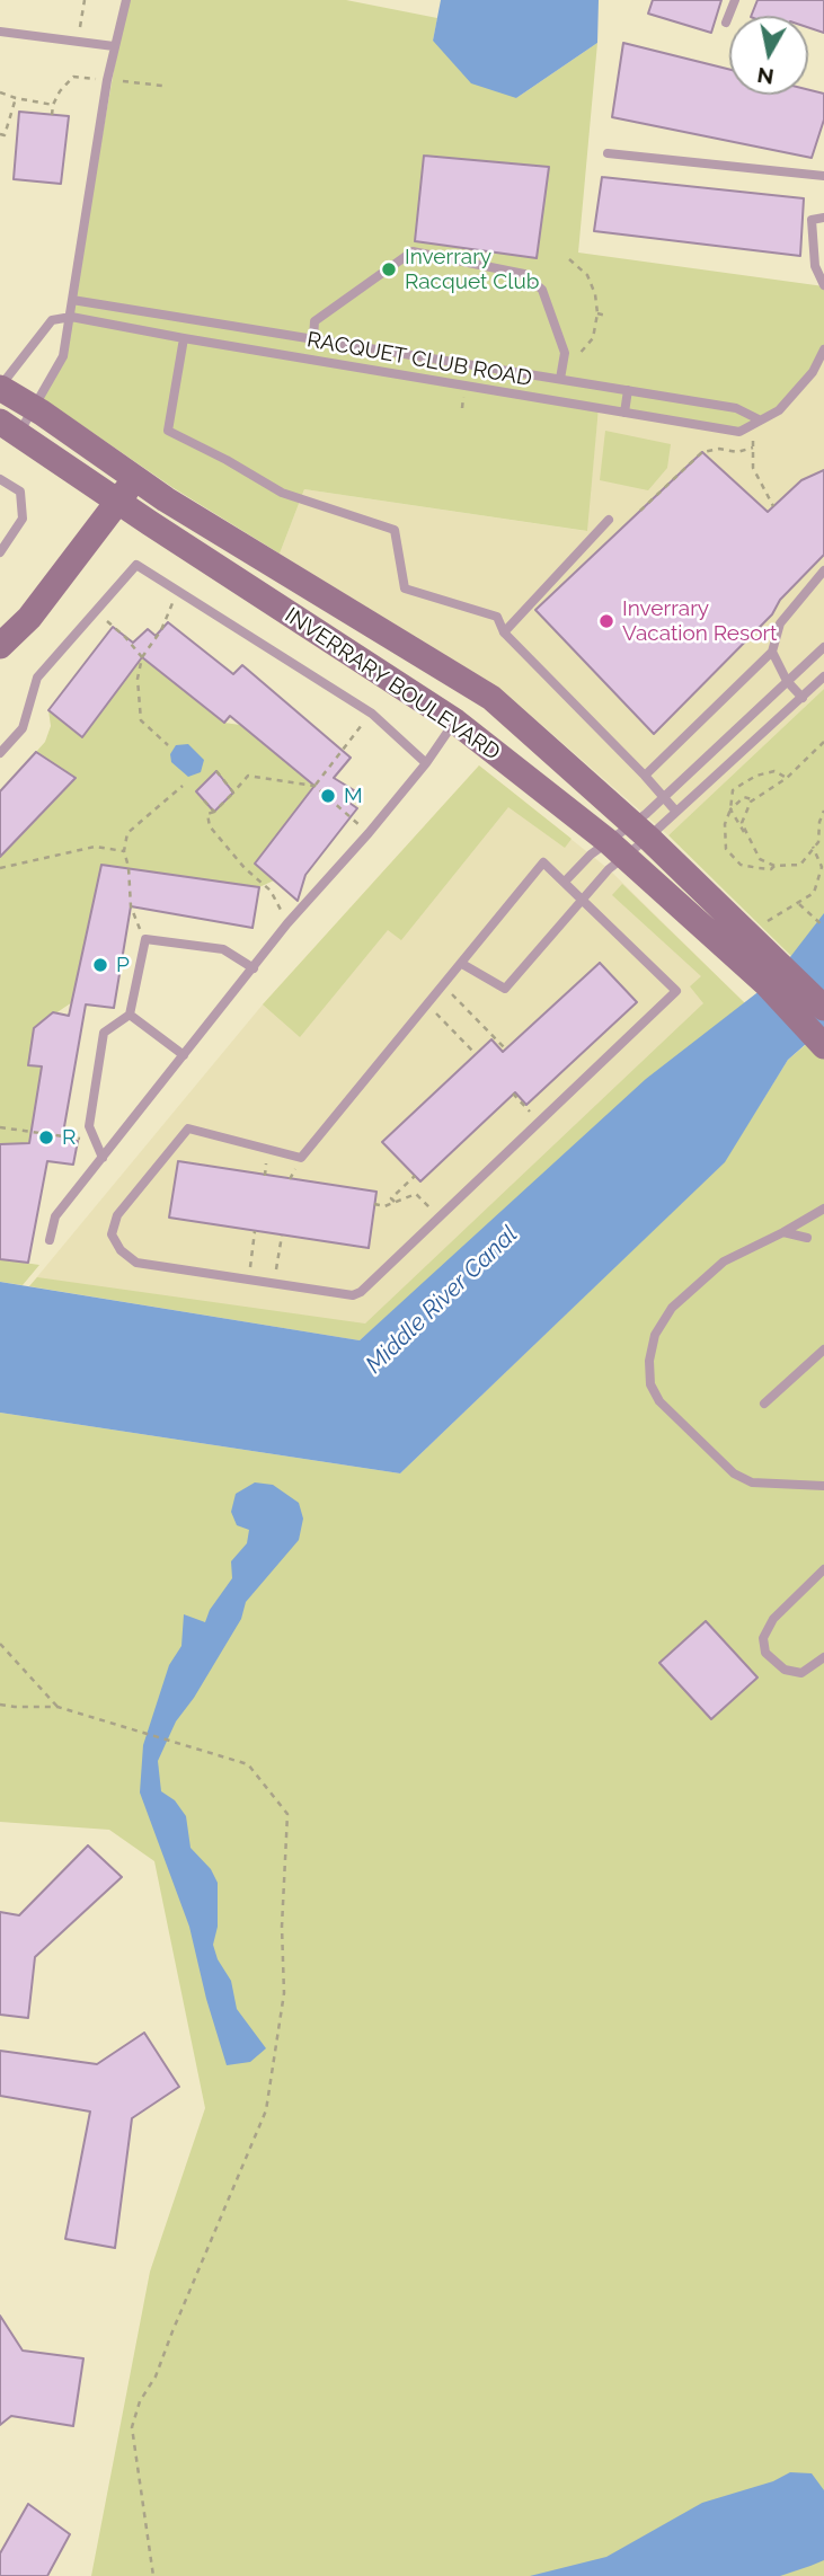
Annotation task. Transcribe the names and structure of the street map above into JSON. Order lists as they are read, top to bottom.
{
  "streets": {
    "street": ["INVERRARY BOULEVARD"],
    "lane": ["RACQUET CLUB ROAD"]
  },
  "water": ["Middle River Canal"],
  "places": [
    "Inverrary Racquet Club",
    "Inverrary Vacation Resort",
    "M",
    "P",
    "R"
  ],
  "north": "bottom"
}
